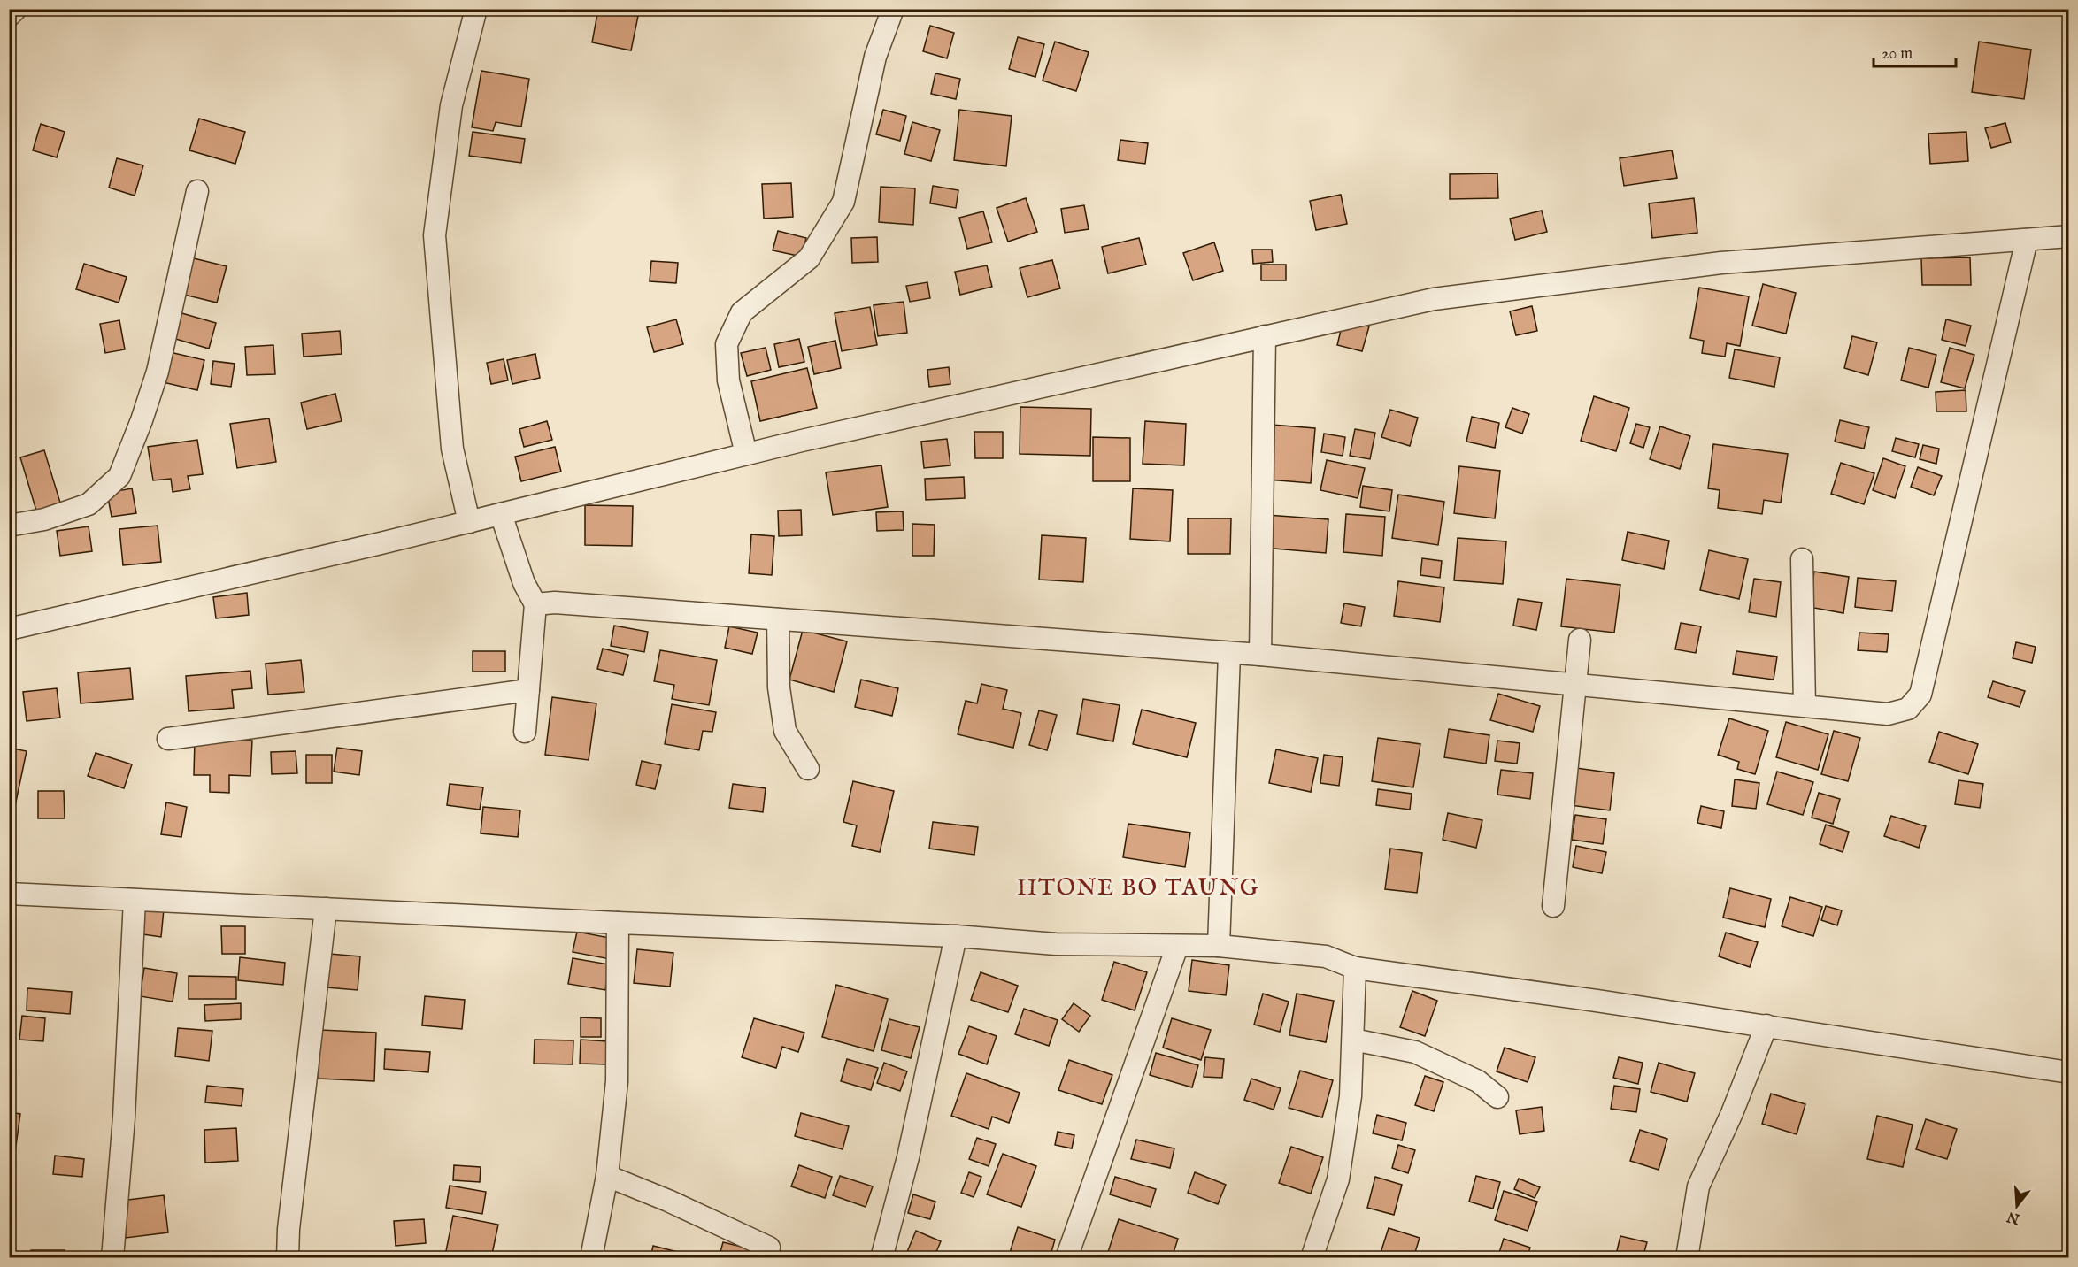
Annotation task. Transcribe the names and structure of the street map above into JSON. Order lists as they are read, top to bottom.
{
  "districts": ["HTONE BO TAUNG"],
  "scale_bar": "20 m",
  "north": "bottom"
}
